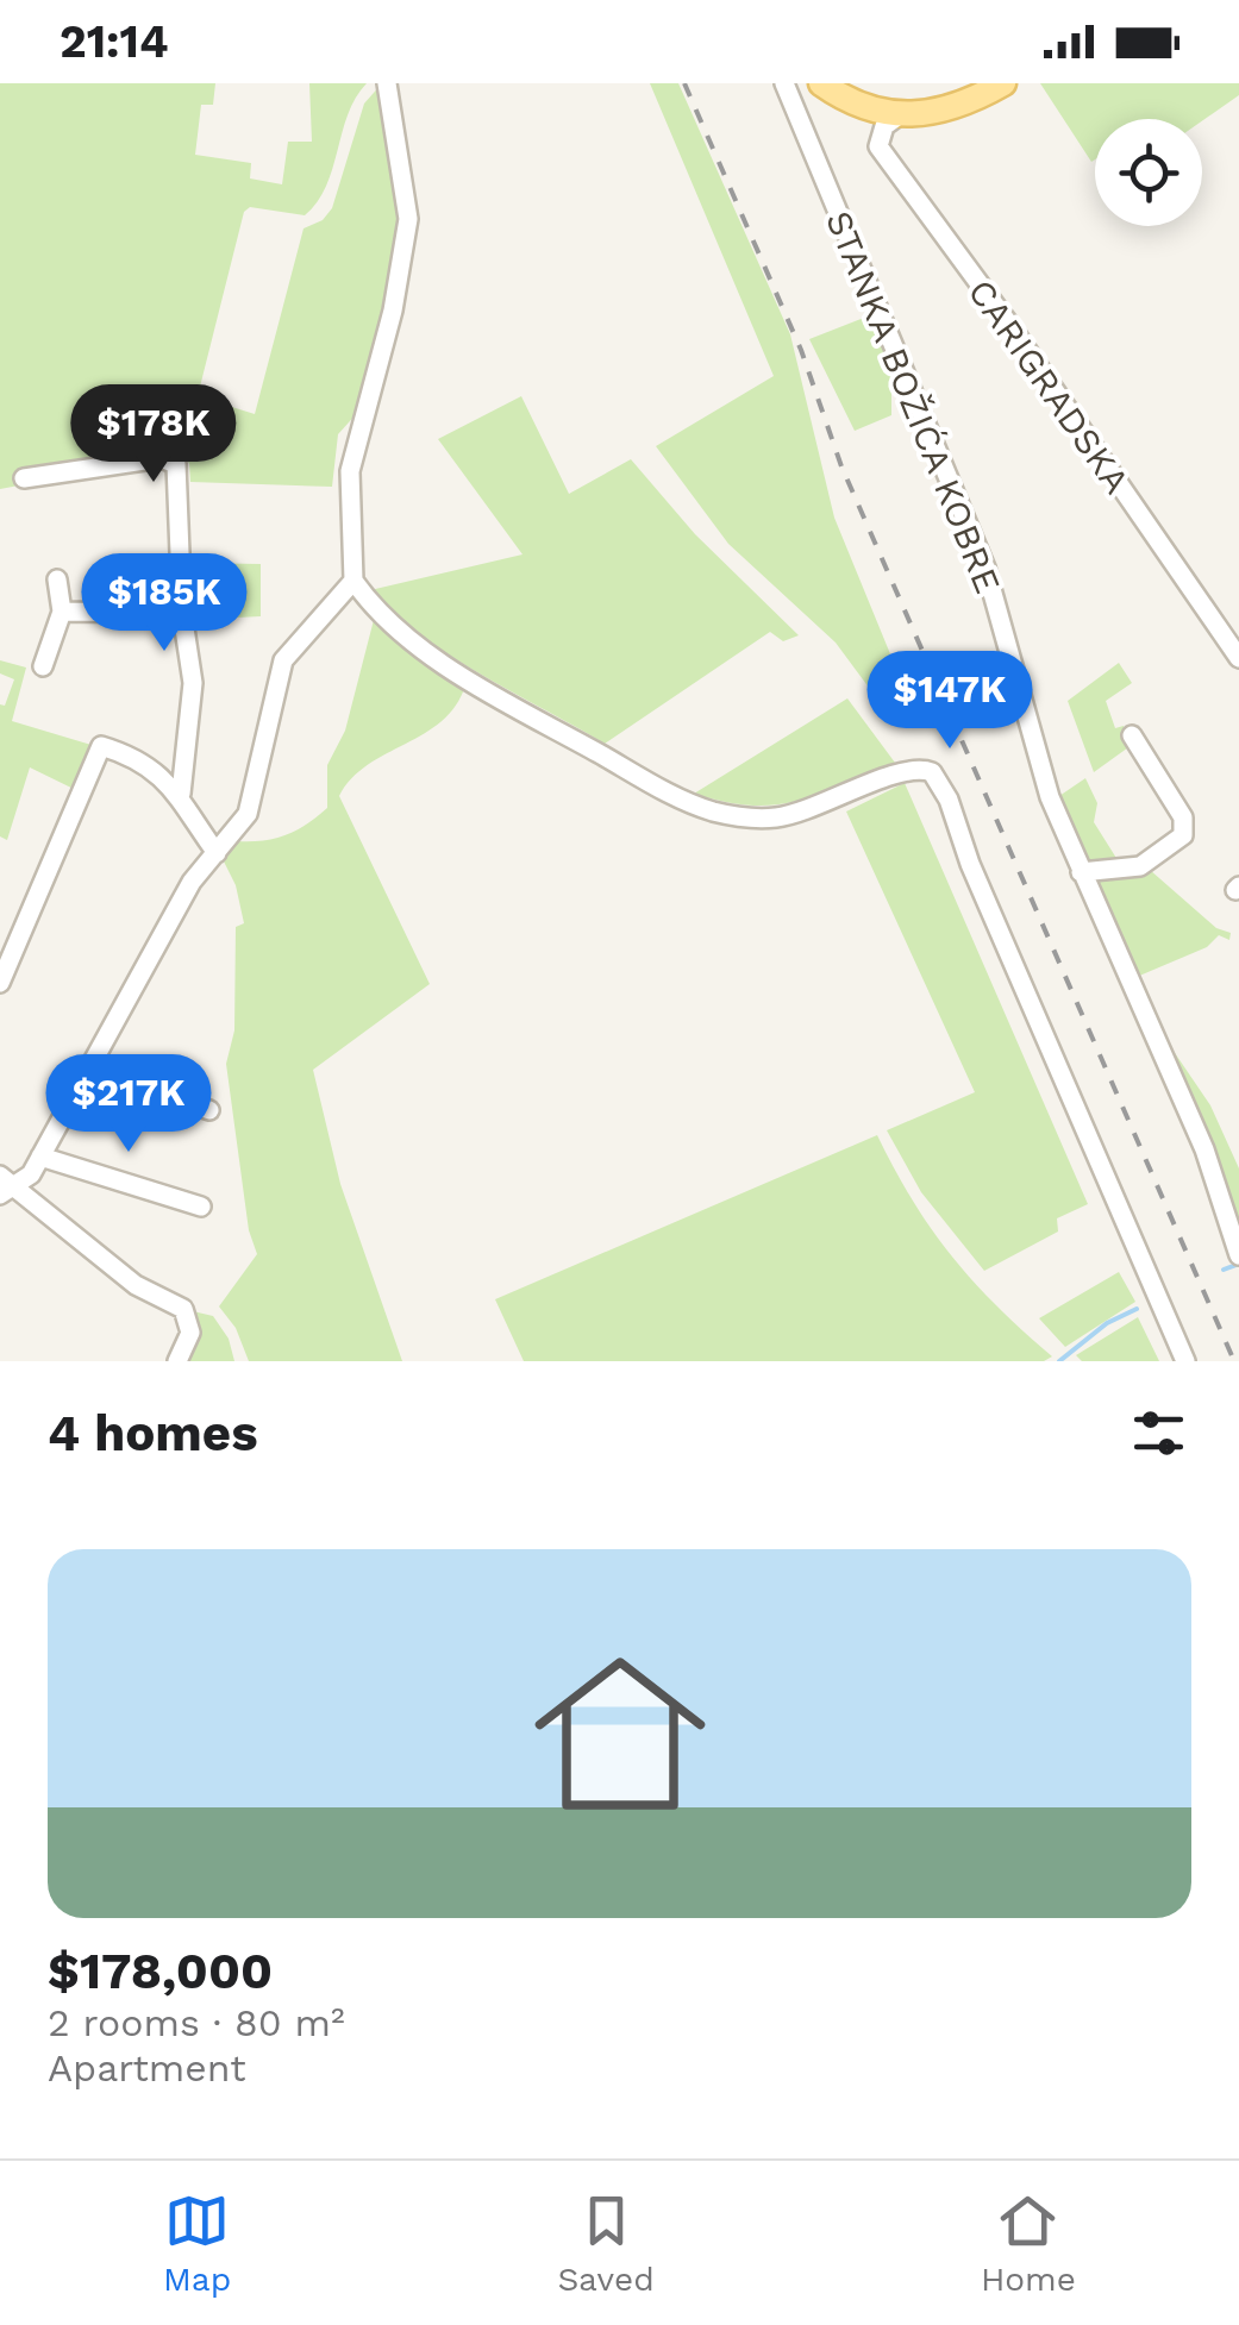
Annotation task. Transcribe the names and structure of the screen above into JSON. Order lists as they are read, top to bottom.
{
  "streets": {
    "street": ["CARIGRADSKA", "STANKA BOŽIĆA KOBRE"]
  },
  "page": {
    "status": "21:14",
    "price": [
      "$178K",
      "$185K",
      "$147K",
      "$217K"
    ],
    "heading": "4 homes",
    "list": [
      {
        "name": "$178,000",
        "note": "2 rooms · 80 m² · Apartment"
      }
    ],
    "tabs": ["Map", "Saved", "Home"]
  }
}
